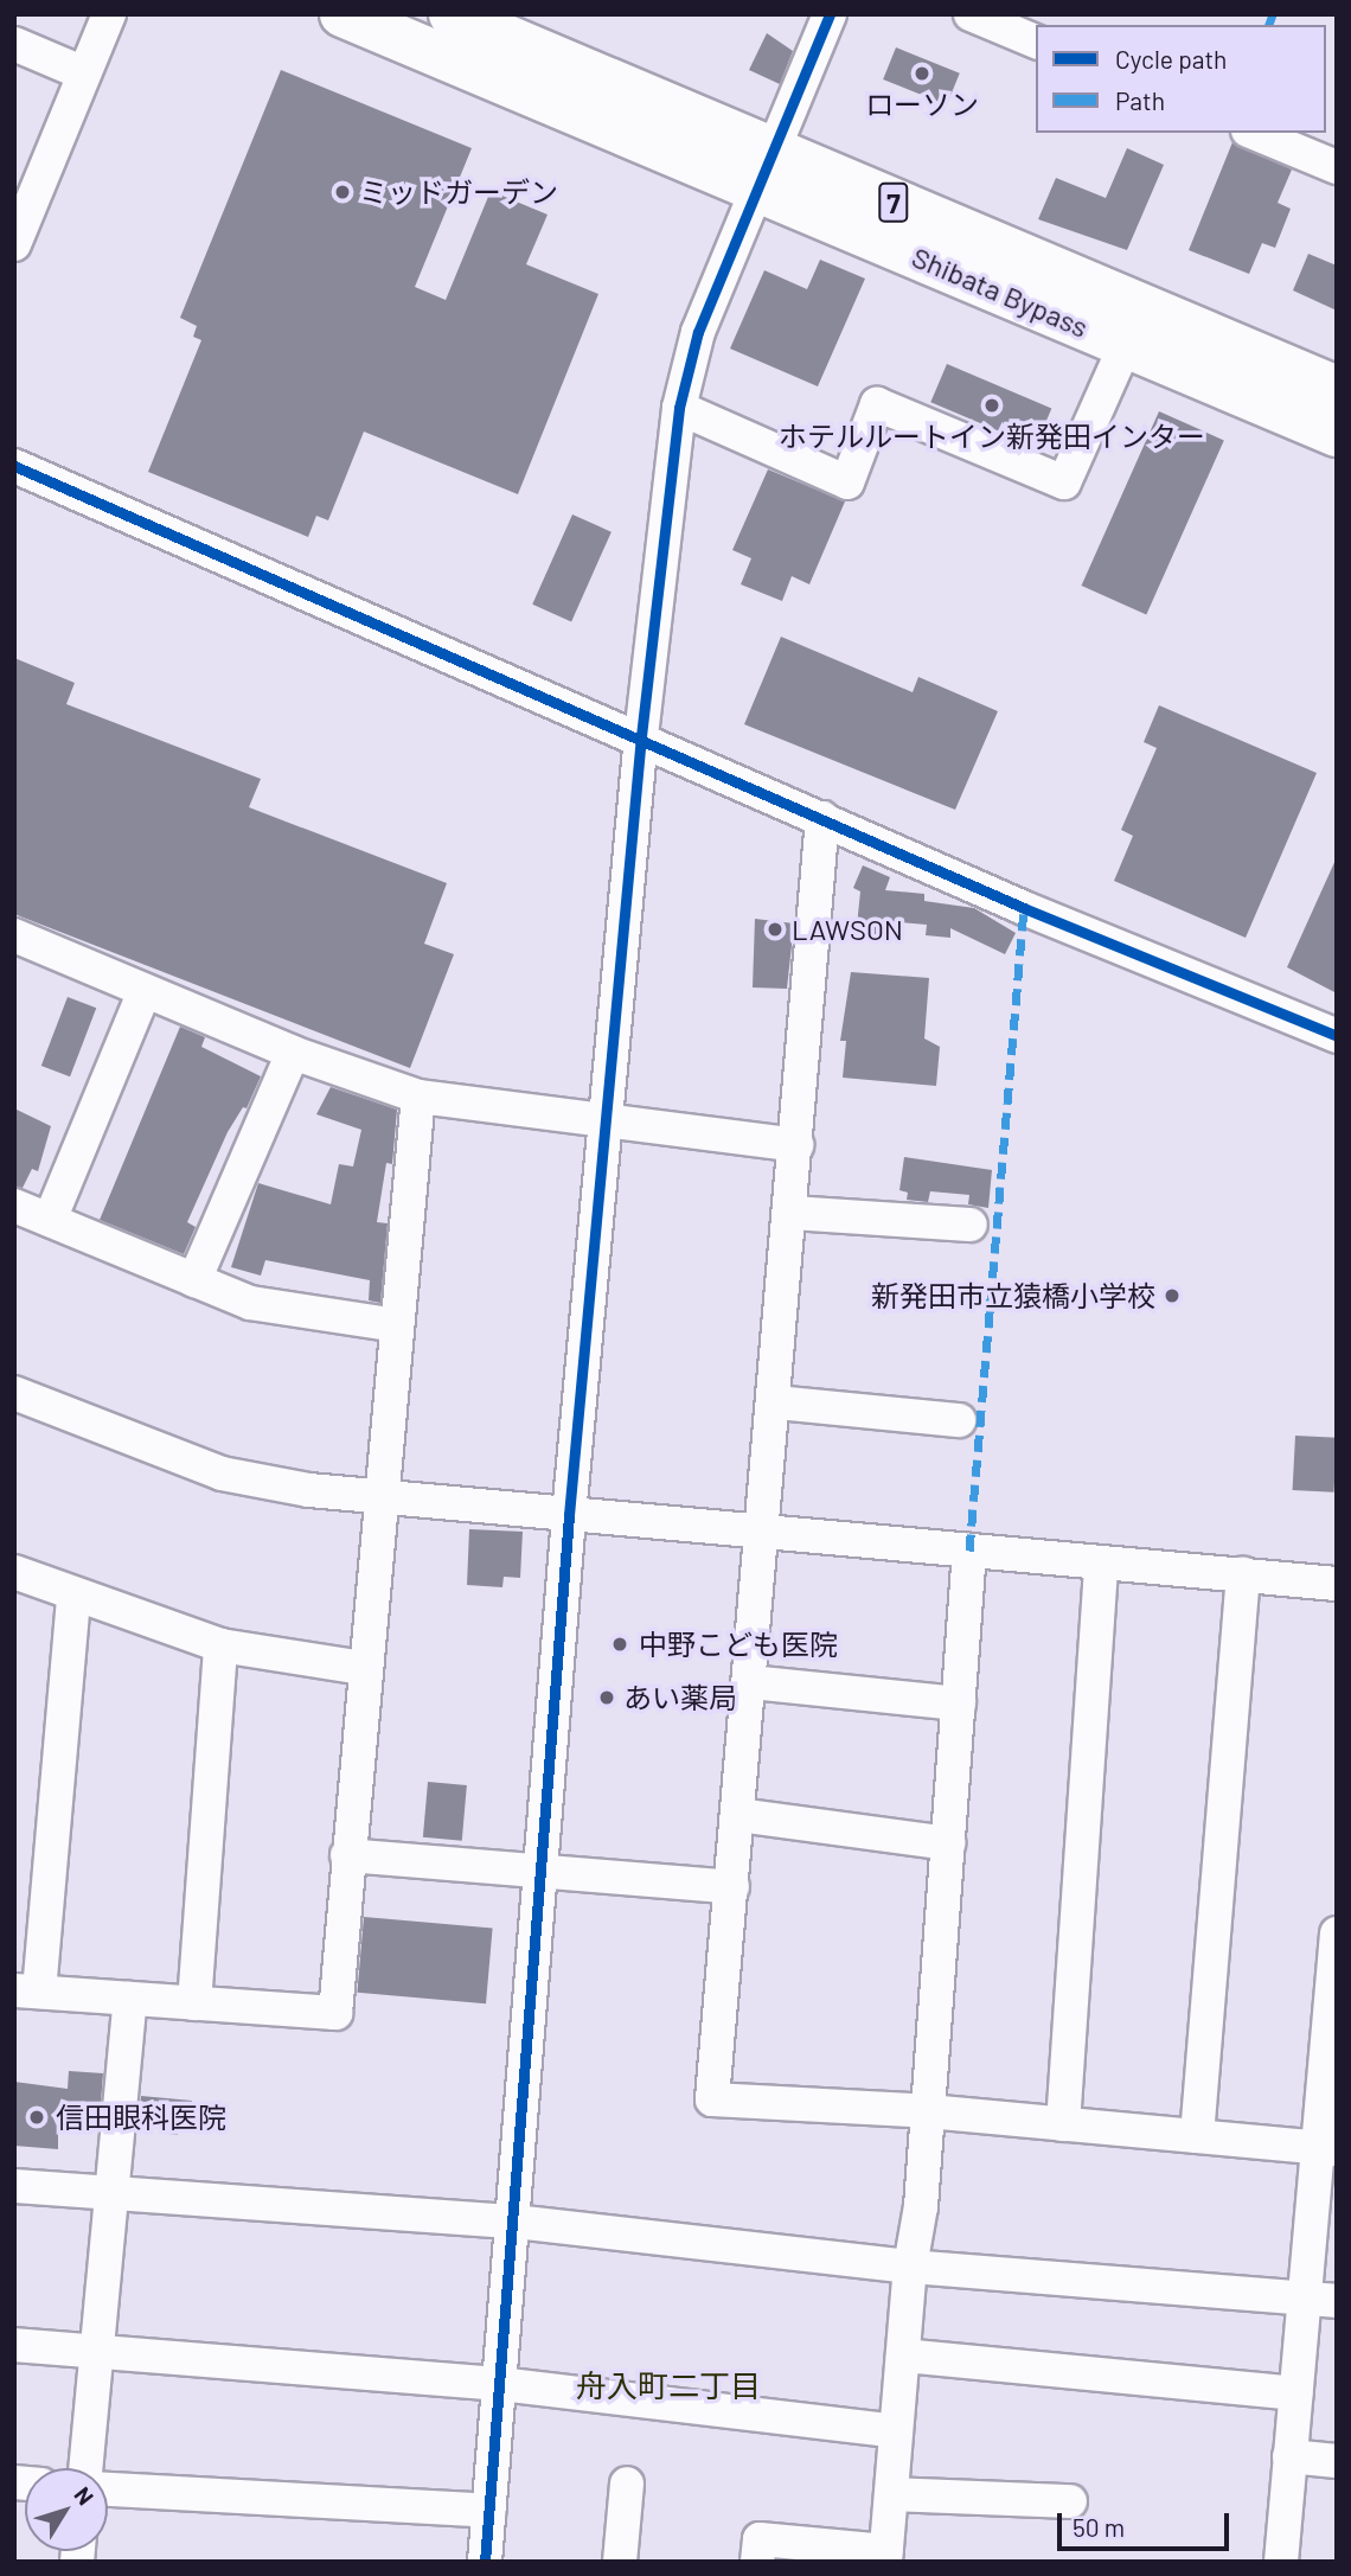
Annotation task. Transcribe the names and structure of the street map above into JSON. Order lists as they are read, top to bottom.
{
  "streets": {
    "highway": ["7", "Shibata Bypass"]
  },
  "districts": ["舟入町二丁目"],
  "places": [
    "ローソン",
    "ミッドガーデン",
    "ホテルルートイン新発田インター",
    "LAWSON",
    "新発田市立猿橋小学校",
    "中野こども医院",
    "あい薬局",
    "信田眼科医院"
  ],
  "legend": ["Cycle path", "Path"],
  "scale_bar": "50 m",
  "north": "top right"
}
